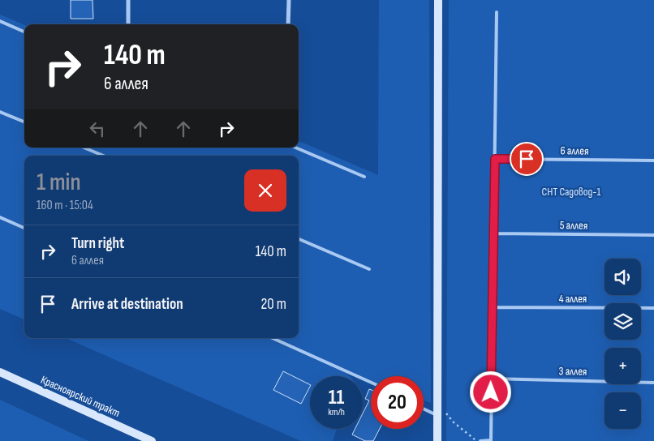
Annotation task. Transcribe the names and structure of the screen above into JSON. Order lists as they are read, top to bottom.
{
  "streets": {
    "main road": ["Красноярский тракт"],
    "lane": [
      "6 аллея",
      "5 аллея",
      "4 аллея",
      "3 аллея"
    ]
  },
  "parks": ["СНТ Садовод-1"],
  "page": {
    "turn": ["140 m", "6 аллея"],
    "heading": ["1 min", "160 m · 15:04"],
    "list": [
      {
        "name": "Turn right",
        "note": "6 аллея",
        "value": "140 m"
      },
      {
        "name": "Arrive at destination",
        "value": "20 m"
      }
    ],
    "map_buttons": ["+", "−"],
    "speed": "11 km/h",
    "limit": "20"
  }
}
